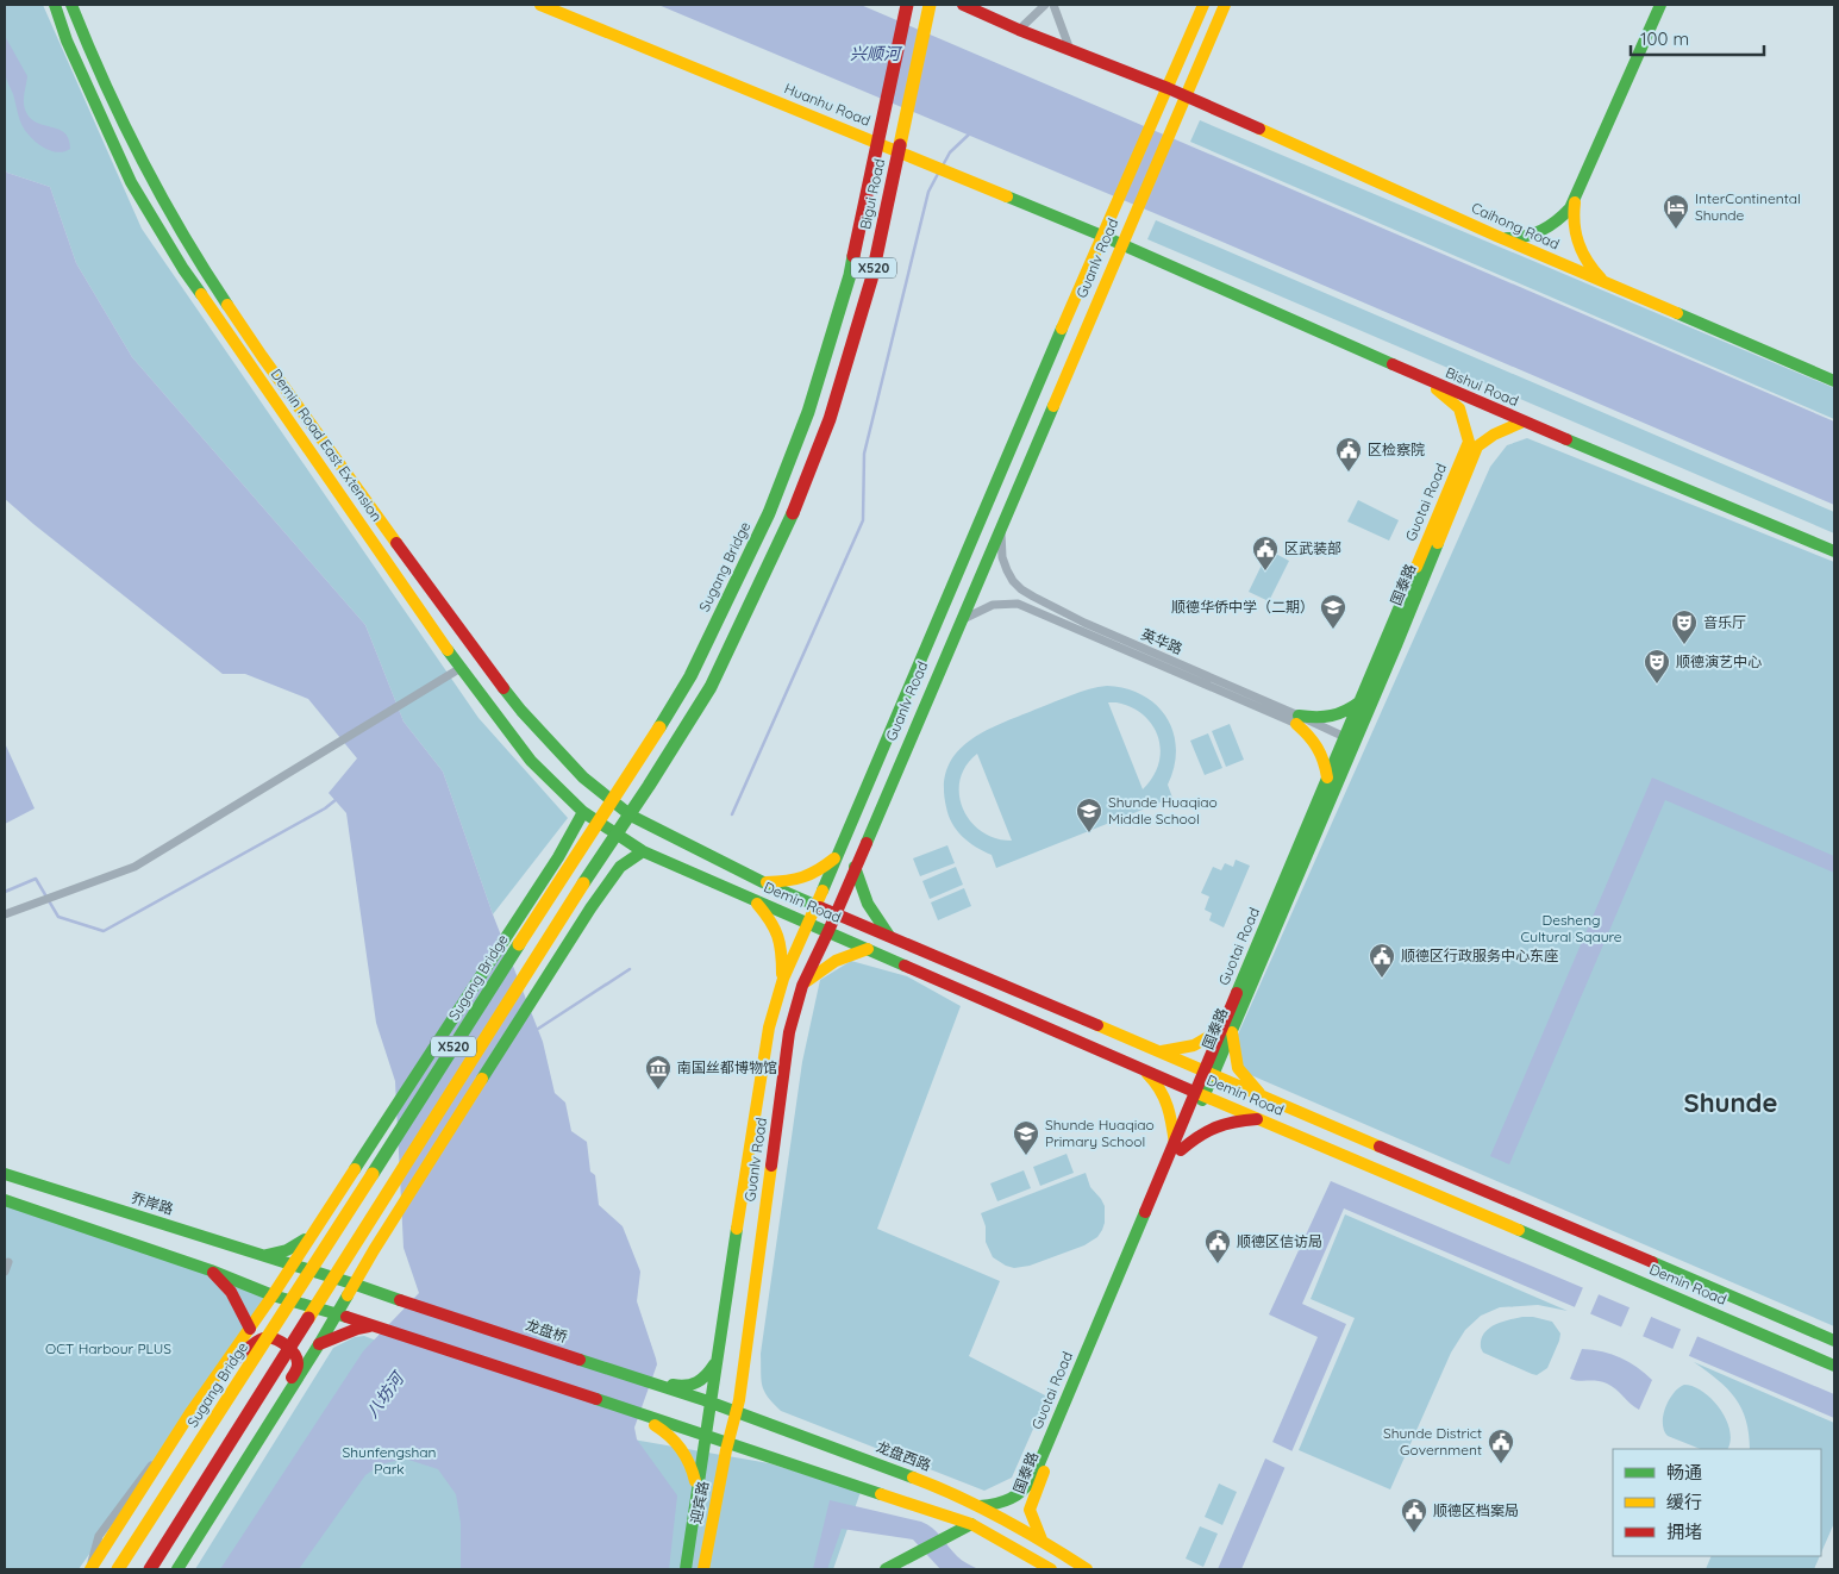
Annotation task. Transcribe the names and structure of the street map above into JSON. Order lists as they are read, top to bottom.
{
  "streets": {
    "main road": [
      "Huanhu Road",
      "Bigui Road",
      "Caihong Road",
      "Guanlv Road",
      "X520",
      "Bishui Road",
      "Demin Road East Extension",
      "Guotai Road",
      "Sugang Bridge",
      "国泰路",
      "Demin Road",
      "乔岸路",
      "龙盘桥",
      "龙盘西路",
      "迎宾路"
    ],
    "street": ["英华路"]
  },
  "crossings": [
    ["Huanhu Road", "Guanlv Road"],
    ["Huanhu Road", "Bishui Road"],
    ["Bigui Road", "Sugang Bridge"],
    ["Caihong Road", "Guanlv Road"],
    ["Guanlv Road", "Bishui Road"],
    ["Guanlv Road", "Demin Road East Extension"],
    ["Guanlv Road", "英华路"],
    ["Guanlv Road", "Demin Road"],
    ["Guanlv Road", "龙盘桥"],
    ["Guanlv Road", "龙盘西路"],
    ["Guanlv Road", "迎宾路"],
    ["Bishui Road", "Guotai Road"],
    ["Bishui Road", "国泰路"],
    ["Demin Road East Extension", "Guotai Road"],
    ["Demin Road East Extension", "国泰路"],
    ["Demin Road East Extension", "Demin Road"],
    ["Guotai Road", "国泰路"],
    ["Guotai Road", "英华路"],
    ["Guotai Road", "Demin Road"],
    ["Guotai Road", "龙盘西路"],
    ["国泰路", "英华路"],
    ["国泰路", "龙盘西路"],
    ["乔岸路", "龙盘桥"],
    ["龙盘桥", "龙盘西路"]
  ],
  "districts": ["Shunde"],
  "water": ["兴顺河", "八坊河"],
  "parks": ["Desheng Cultural Sqaure", "OCT Harbour PLUS", "Shunfengshan Park"],
  "places": {
    "hotel": ["InterContinental Shunde"],
    "public building": [
      "区检察院",
      "区武装部",
      "顺德区行政服务中心东座",
      "顺德区信访局",
      "Shunde District Government",
      "顺德区档案局"
    ],
    "school or university": ["顺德华侨中学（二期）", "Shunde Huaqiao Middle School", "Shunde Huaqiao Primary School"],
    "theatre": ["音乐厅", "顺德演艺中心"],
    "museum": ["南国丝都博物馆"]
  },
  "legend": ["畅通", "缓行", "拥堵"],
  "scale_bar": "100 m"
}
